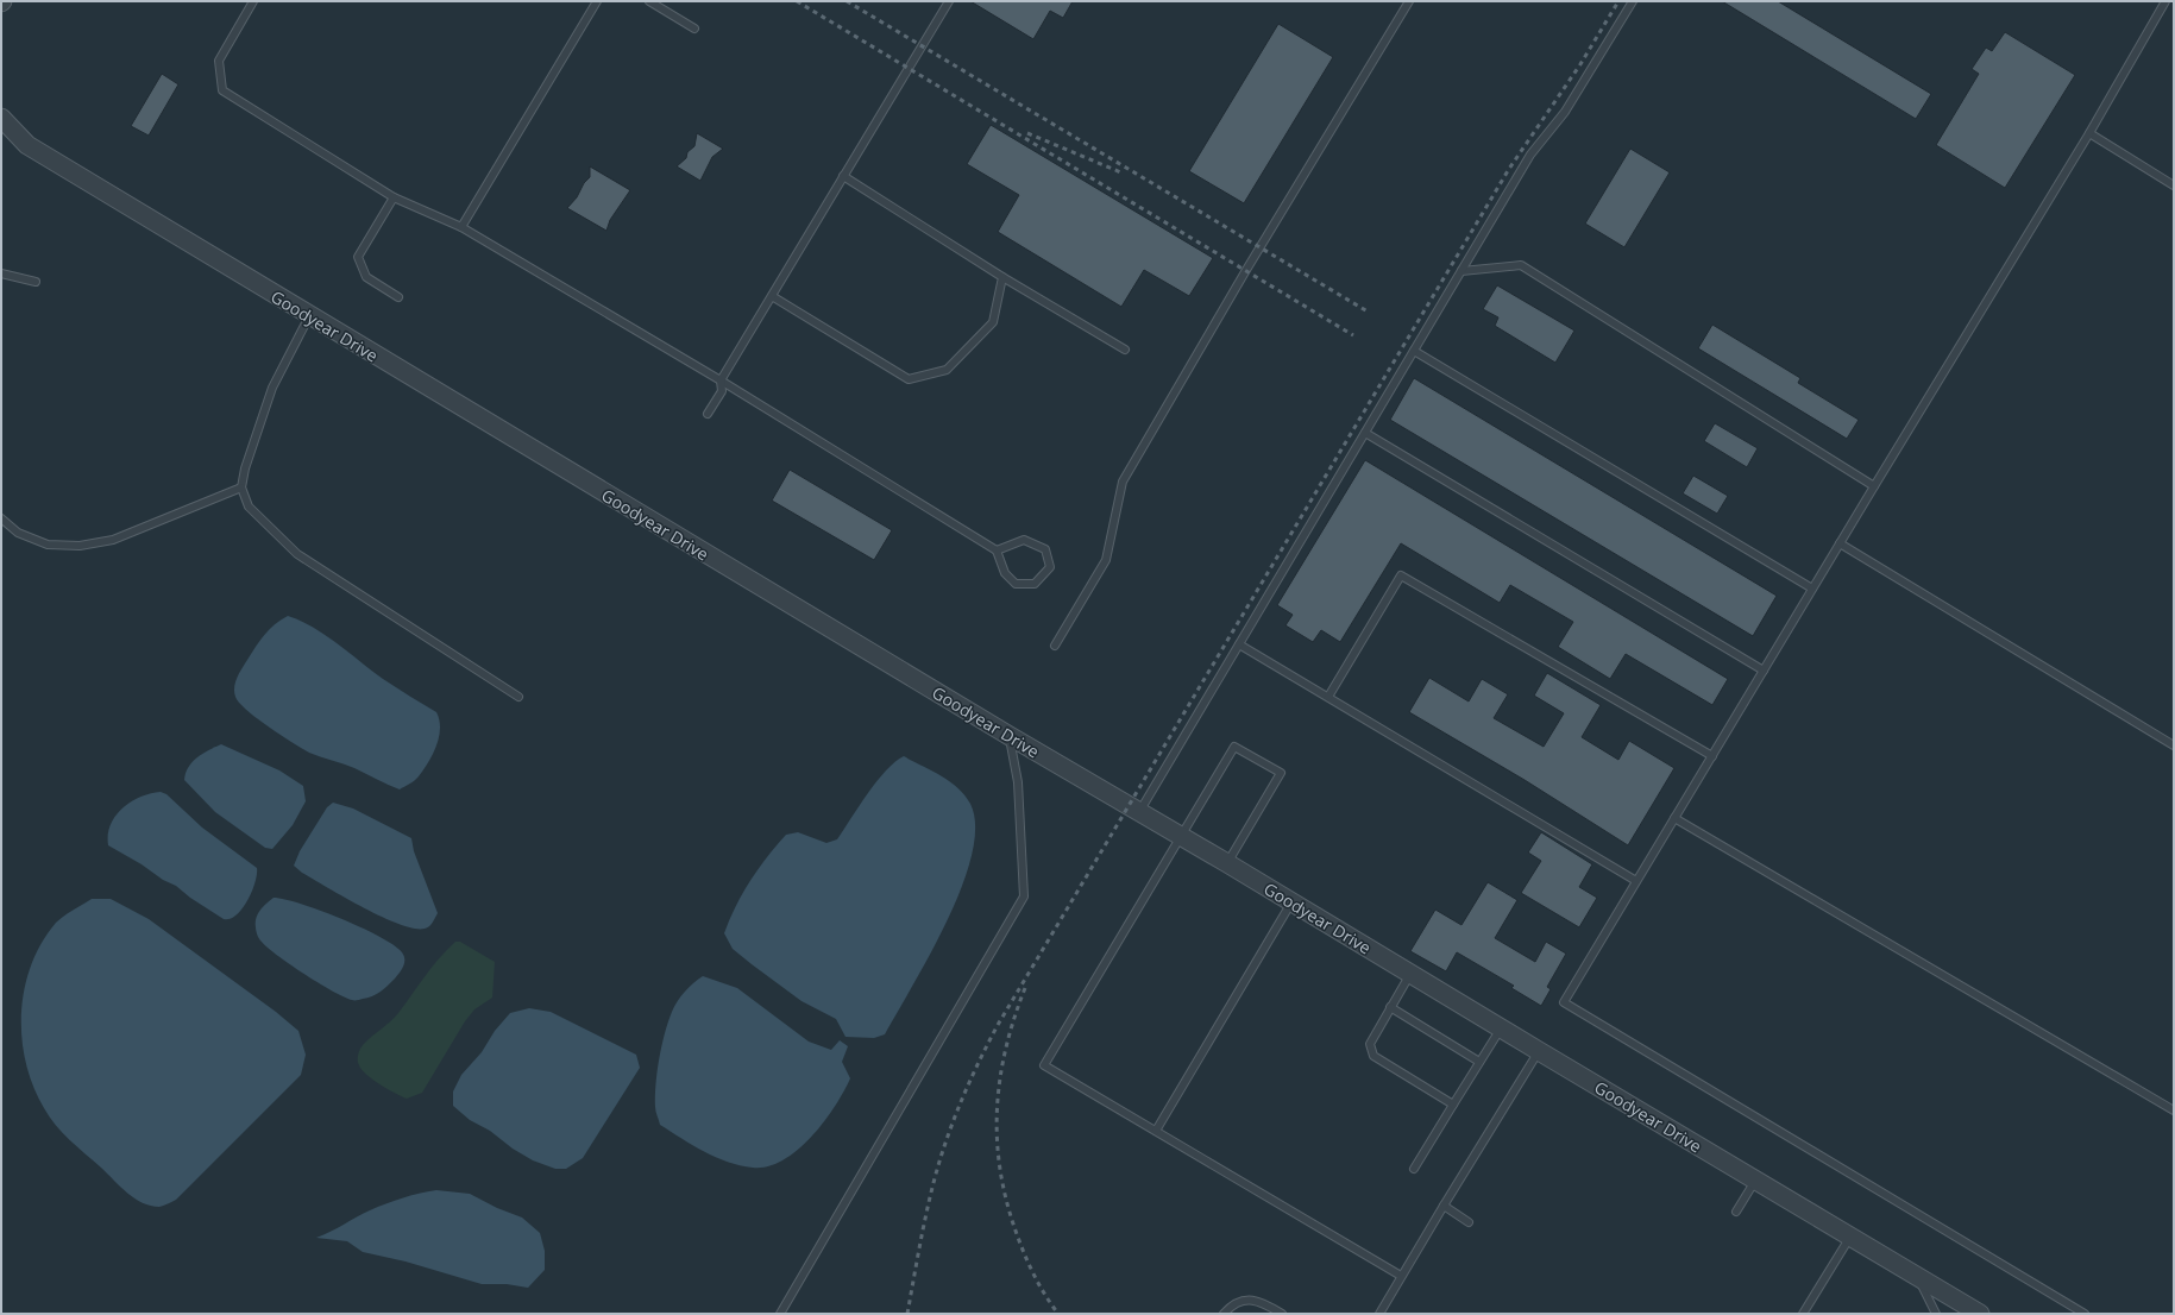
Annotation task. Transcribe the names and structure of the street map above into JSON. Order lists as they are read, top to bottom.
{
  "streets": {
    "street": ["Goodyear Drive"]
  }
}
